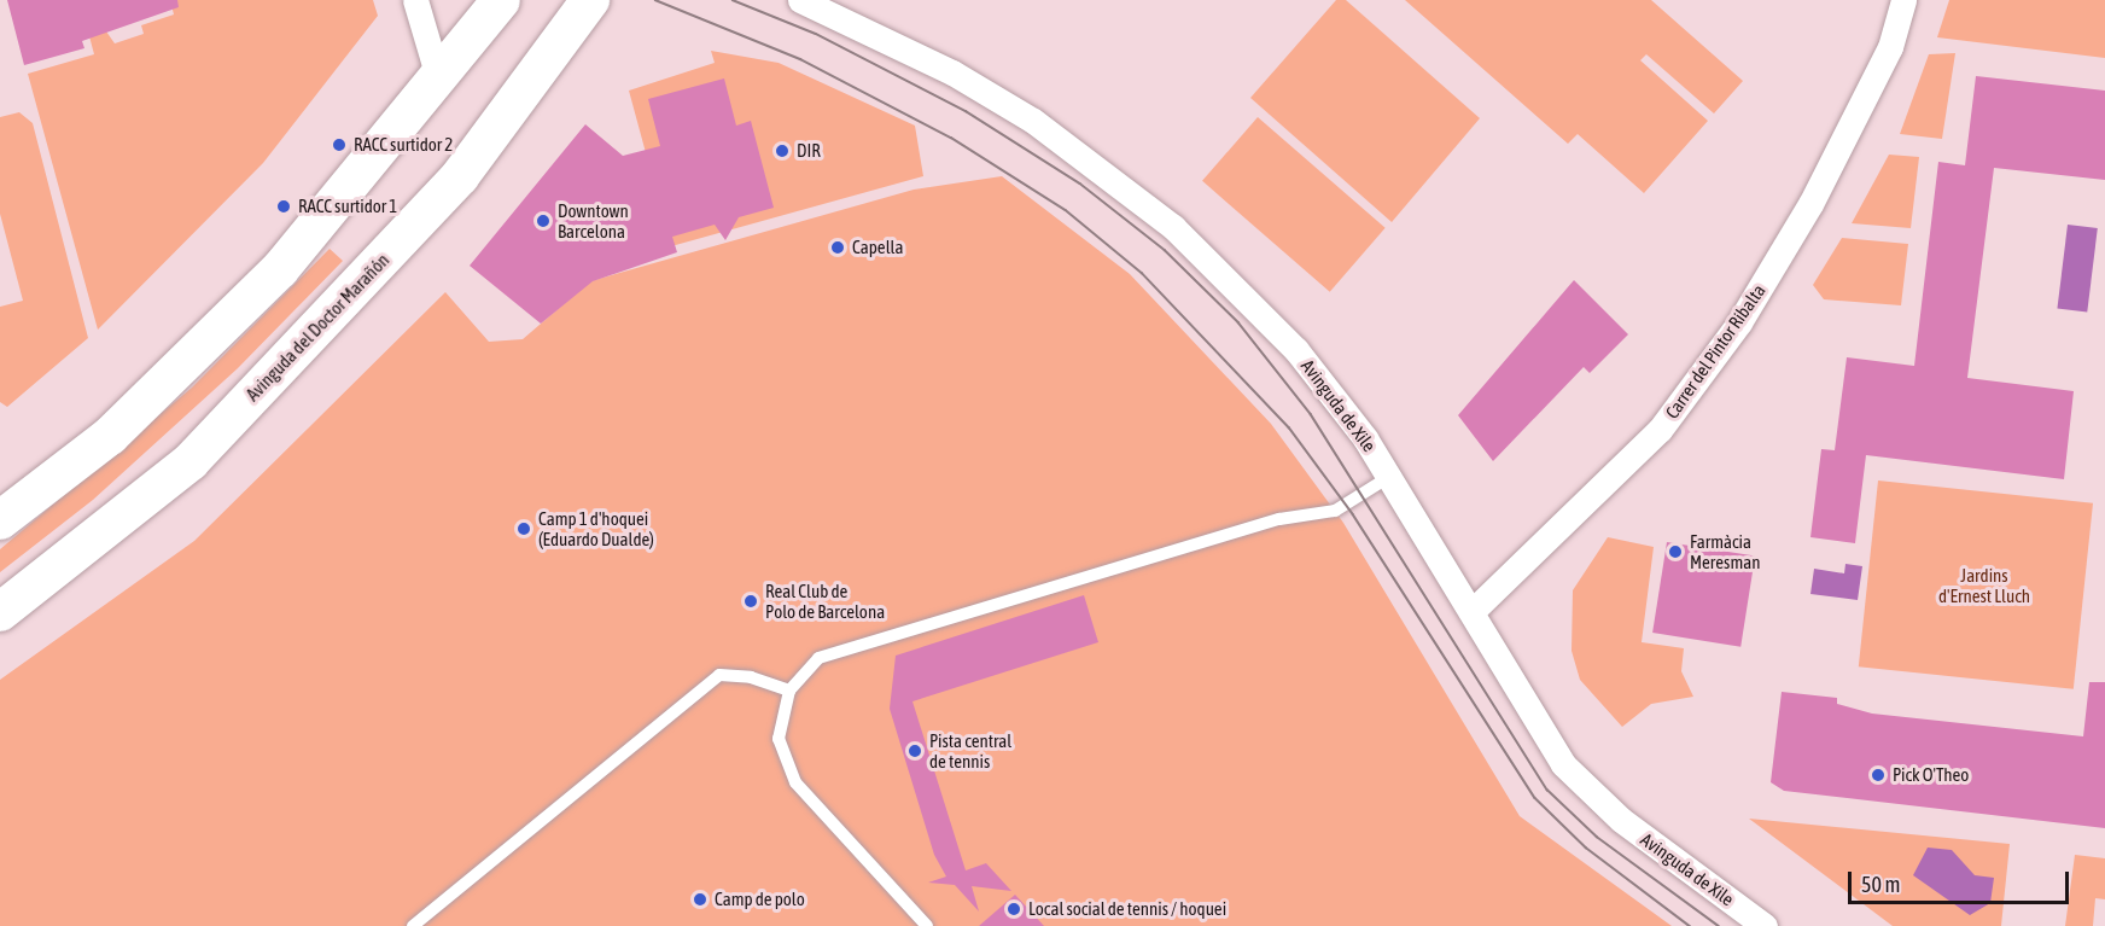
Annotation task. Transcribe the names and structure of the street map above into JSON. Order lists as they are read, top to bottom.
{
  "streets": {
    "street": ["Avinguda del Doctor Marañón", "Carrer del Pintor Ribalta", "Avinguda de Xile"]
  },
  "crossings": [
    ["Carrer del Pintor Ribalta", "Avinguda de Xile"]
  ],
  "parks": ["Jardins d'Ernest Lluch"],
  "places": [
    "RACC surtidor 2",
    "DIR",
    "RACC surtidor 1",
    "Downtown Barcelona",
    "Capella",
    "Camp 1 d'hoquei (Eduardo Dualde)",
    "Farmàcia Meresman",
    "Real Club de Polo de Barcelona",
    "Pista central de tennis",
    "Pick O'Theo",
    "Camp de polo",
    "Local social de tennis / hoquei"
  ],
  "scale_bar": "50 m"
}
